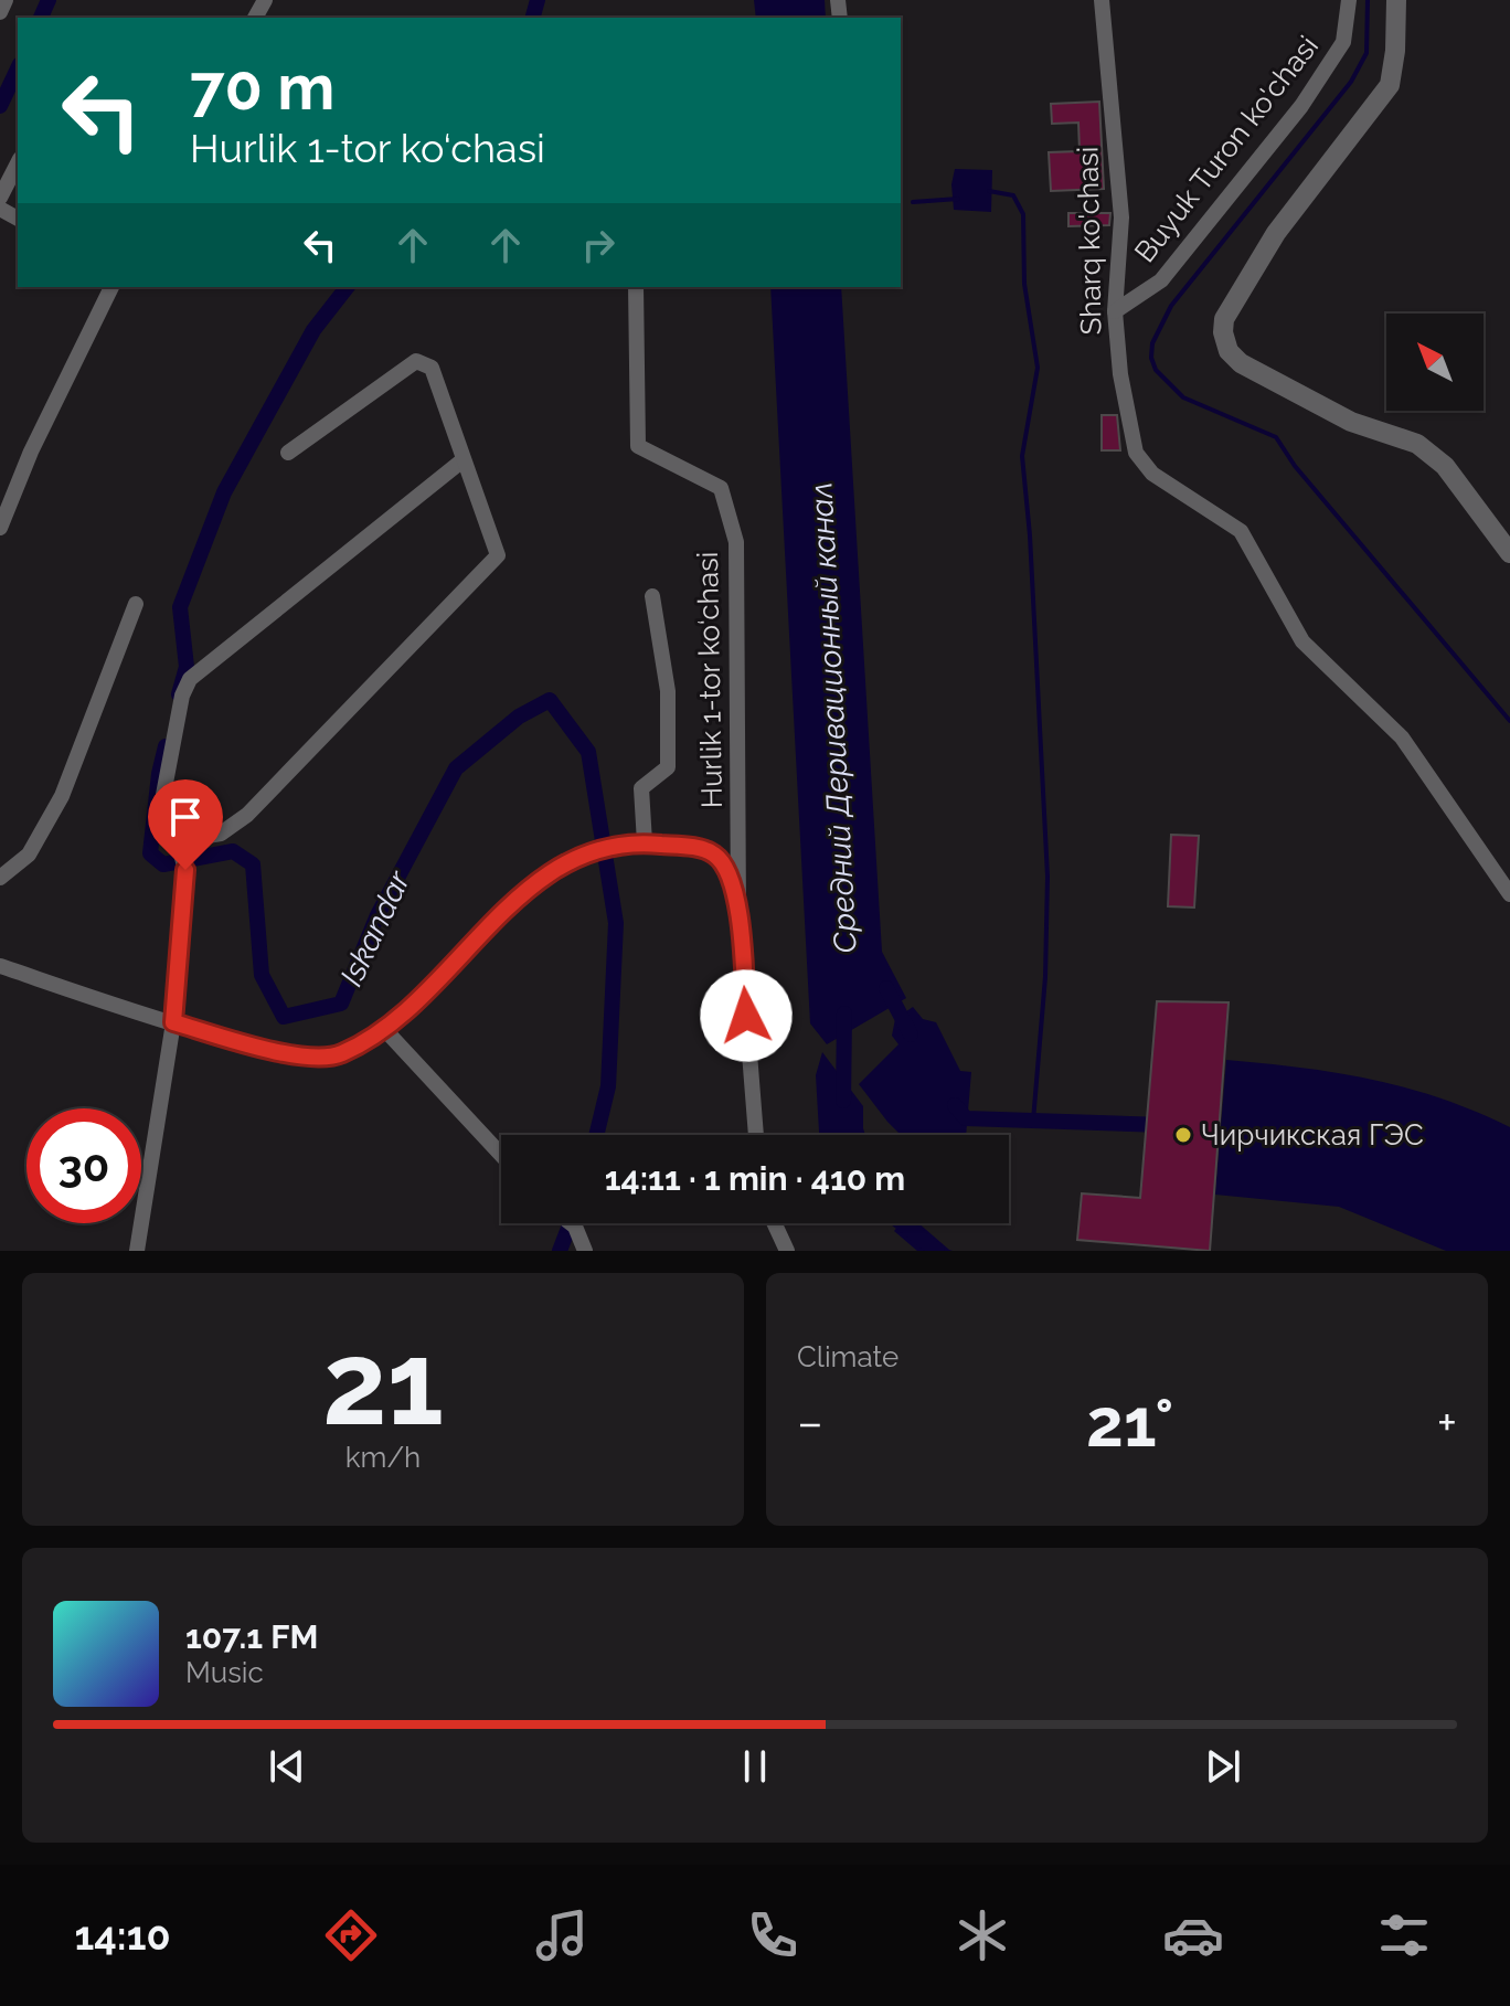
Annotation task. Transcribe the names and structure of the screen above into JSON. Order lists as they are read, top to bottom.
{
  "streets": {
    "street": ["Buyuk Turon ko'chasi", "Sharq ko'chasi", "Hurlik 1-tor ko‘chasi"]
  },
  "crossings": [
    ["Buyuk Turon ko'chasi", "Sharq ko'chasi"]
  ],
  "water": ["Средний Деривационный канал", "Iskandar"],
  "places": ["Чирчикская ГЭС"],
  "north": "top left",
  "page": {
    "turn": ["70 m", "Hurlik 1-tor ko‘chasi"],
    "limit": "30",
    "trip": "14:11 · 1 min · 410 m",
    "tile": [
      ["21", "km/h"],
      "Climate"
    ],
    "heat": ["−", "21°", "+"],
    "song": ["107.1 FM", "Music"],
    "tabs": "14:10"
  }
}
